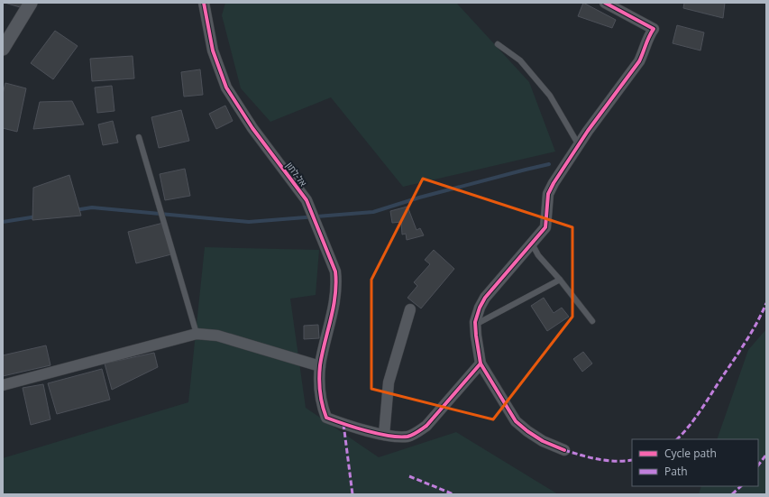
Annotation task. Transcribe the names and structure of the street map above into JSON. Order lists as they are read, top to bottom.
{
  "streets": {
    "street": ["אל-לתון"]
  },
  "legend": ["Cycle path", "Path"]
}
